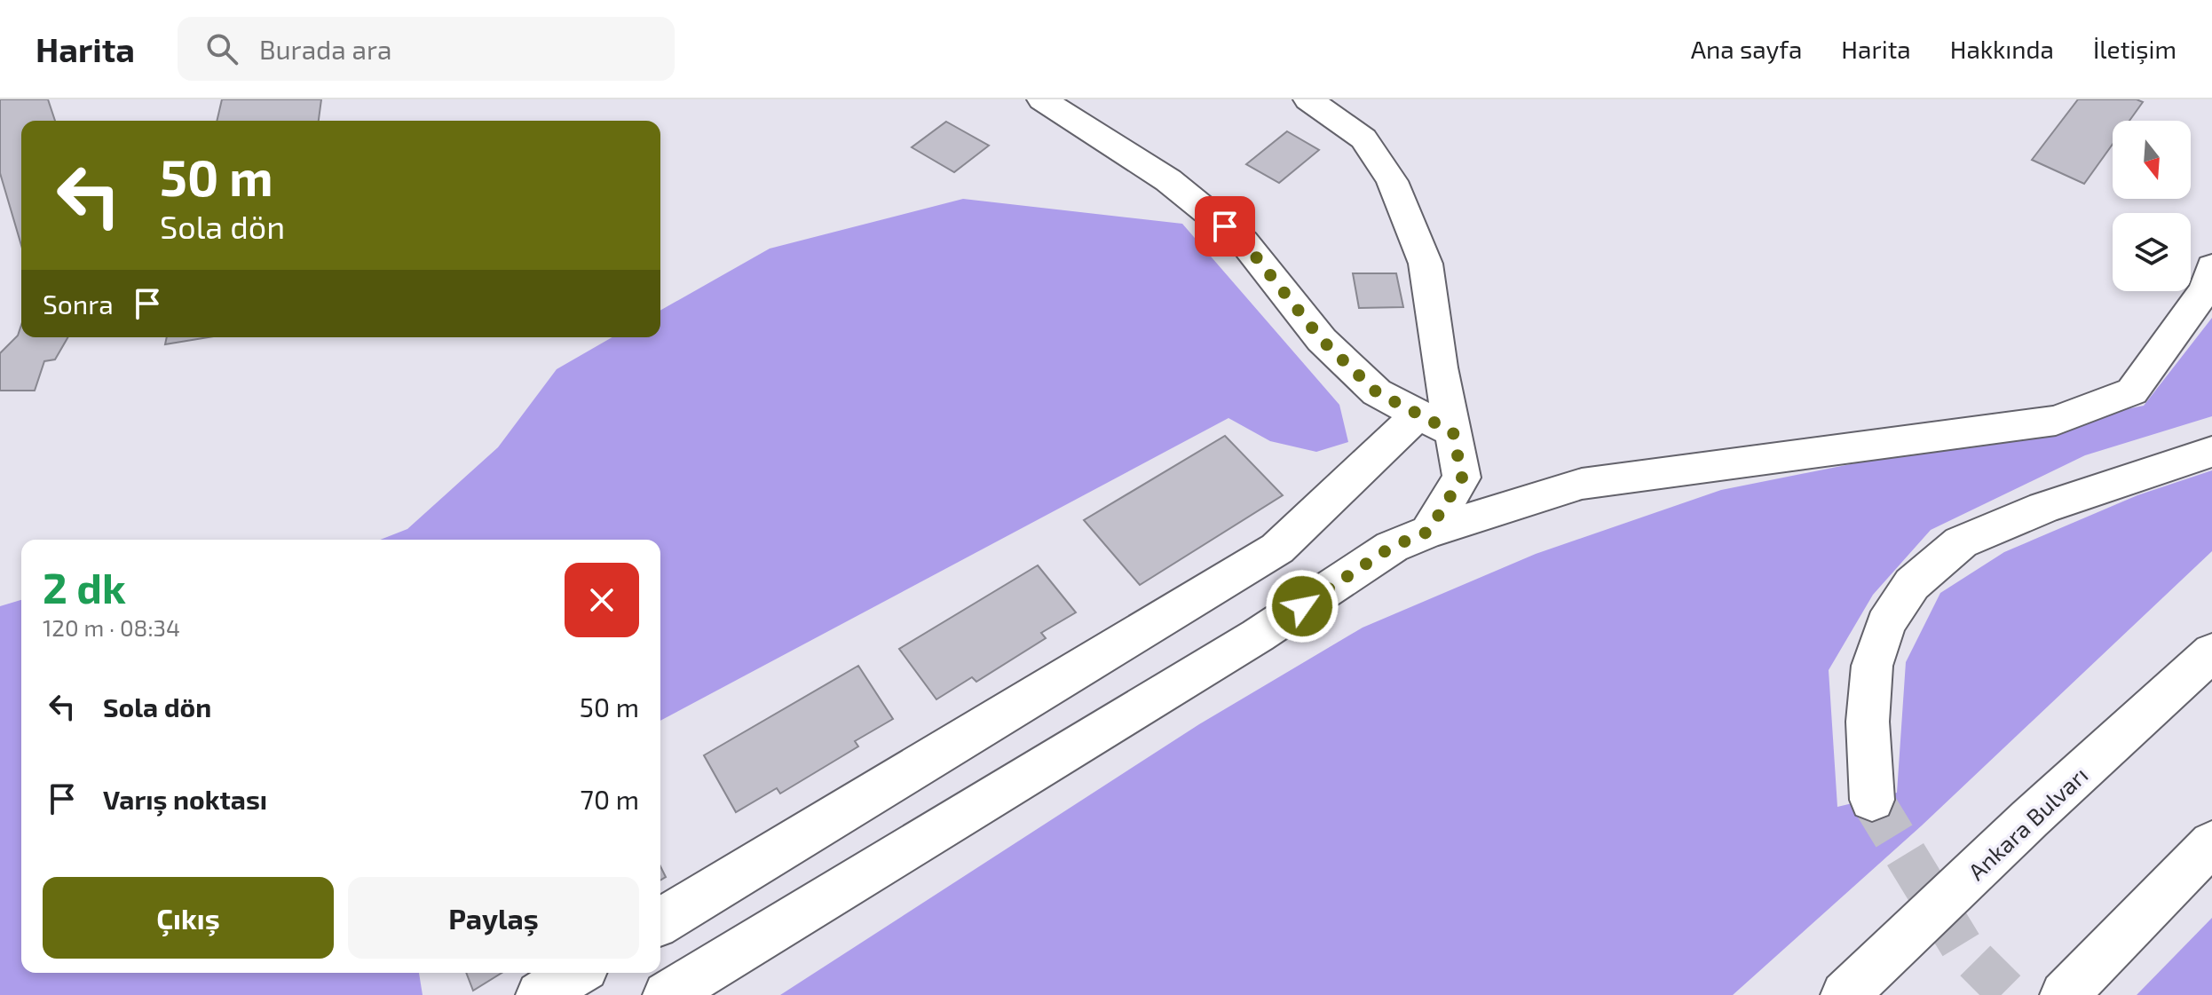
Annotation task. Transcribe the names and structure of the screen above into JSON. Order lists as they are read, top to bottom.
{
  "streets": {
    "street": ["Ankara Bulvarı"]
  },
  "north": "bottom",
  "page": {
    "header": "Harita",
    "search": "Burada ara",
    "nav": [
      "Ana sayfa",
      "Harita",
      "Hakkında",
      "İletişim"
    ],
    "turn": ["50 m", "Sola dön"],
    "then": "Sonra",
    "heading": ["2 dk", "120 m · 08:34"],
    "list": [
      {
        "name": "Sola dön",
        "value": "50 m"
      },
      {
        "name": "Varış noktası",
        "value": "70 m"
      }
    ],
    "buttons": ["Çıkış", "Paylaş"]
  }
}
